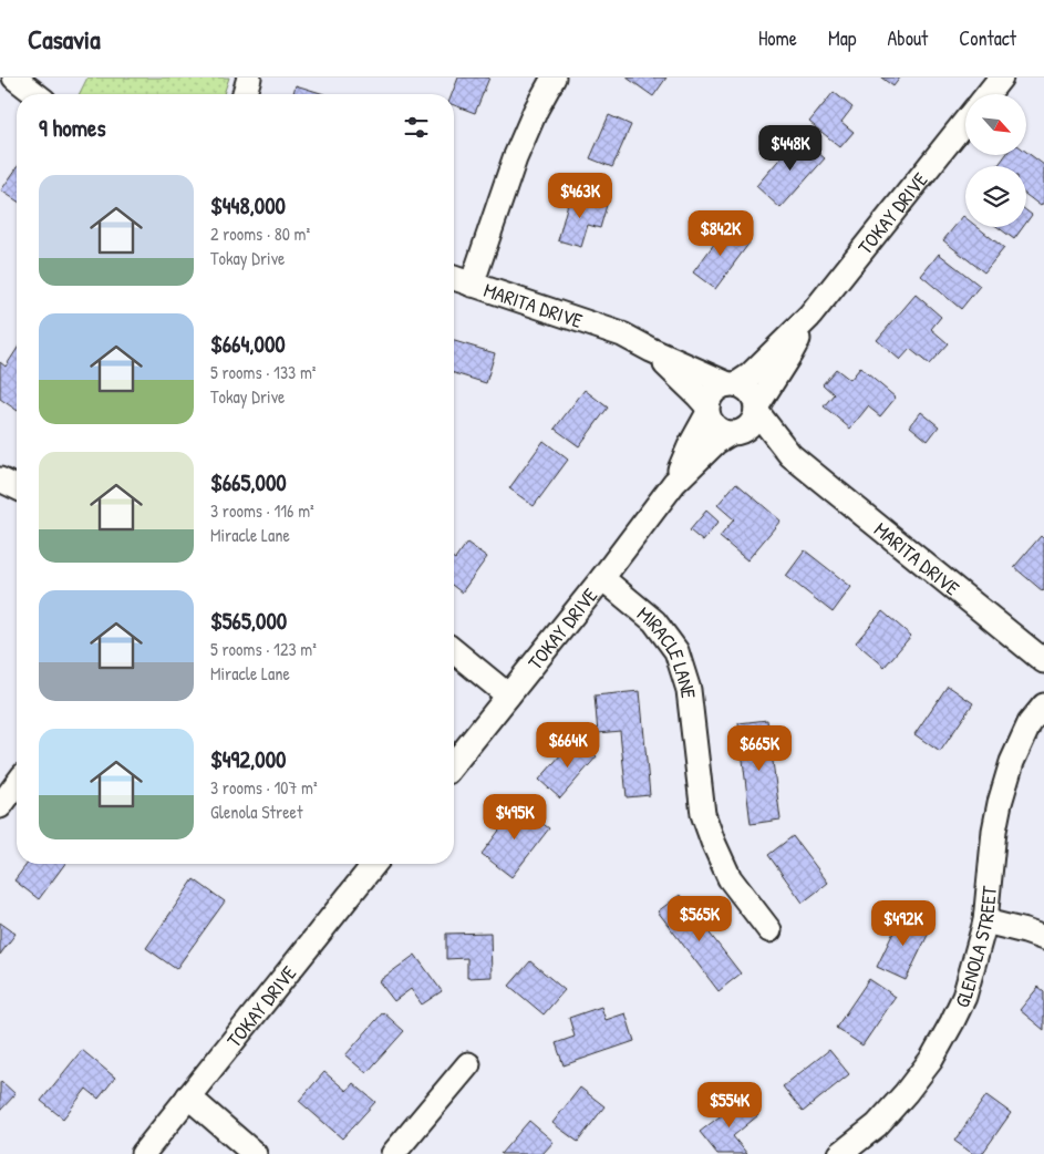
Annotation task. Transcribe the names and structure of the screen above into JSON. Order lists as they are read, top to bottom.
{
  "streets": {
    "street": [
      "TOKAY DRIVE",
      "MARITA DRIVE",
      "MIRACLE LANE",
      "GLENOLA STREET"
    ]
  },
  "crossings": [
    ["TOKAY DRIVE", "MARITA DRIVE"],
    ["TOKAY DRIVE", "MIRACLE LANE"]
  ],
  "north": "bottom right",
  "page": {
    "header": "Casavia",
    "nav": [
      "Home",
      "Map",
      "About",
      "Contact"
    ],
    "heading": "9 homes",
    "price": [
      "$448K",
      "$463K",
      "$842K",
      "$664K",
      "$665K",
      "$495K",
      "$565K",
      "$492K",
      "$554K"
    ],
    "list": [
      {
        "name": "$448,000",
        "note": "2 rooms · 80 m² · Tokay Drive"
      },
      {
        "name": "$664,000",
        "note": "5 rooms · 133 m² · Tokay Drive"
      },
      {
        "name": "$665,000",
        "note": "3 rooms · 116 m² · Miracle Lane"
      },
      {
        "name": "$565,000",
        "note": "5 rooms · 123 m² · Miracle Lane"
      },
      {
        "name": "$492,000",
        "note": "3 rooms · 107 m² · Glenola Street"
      }
    ]
  }
}
